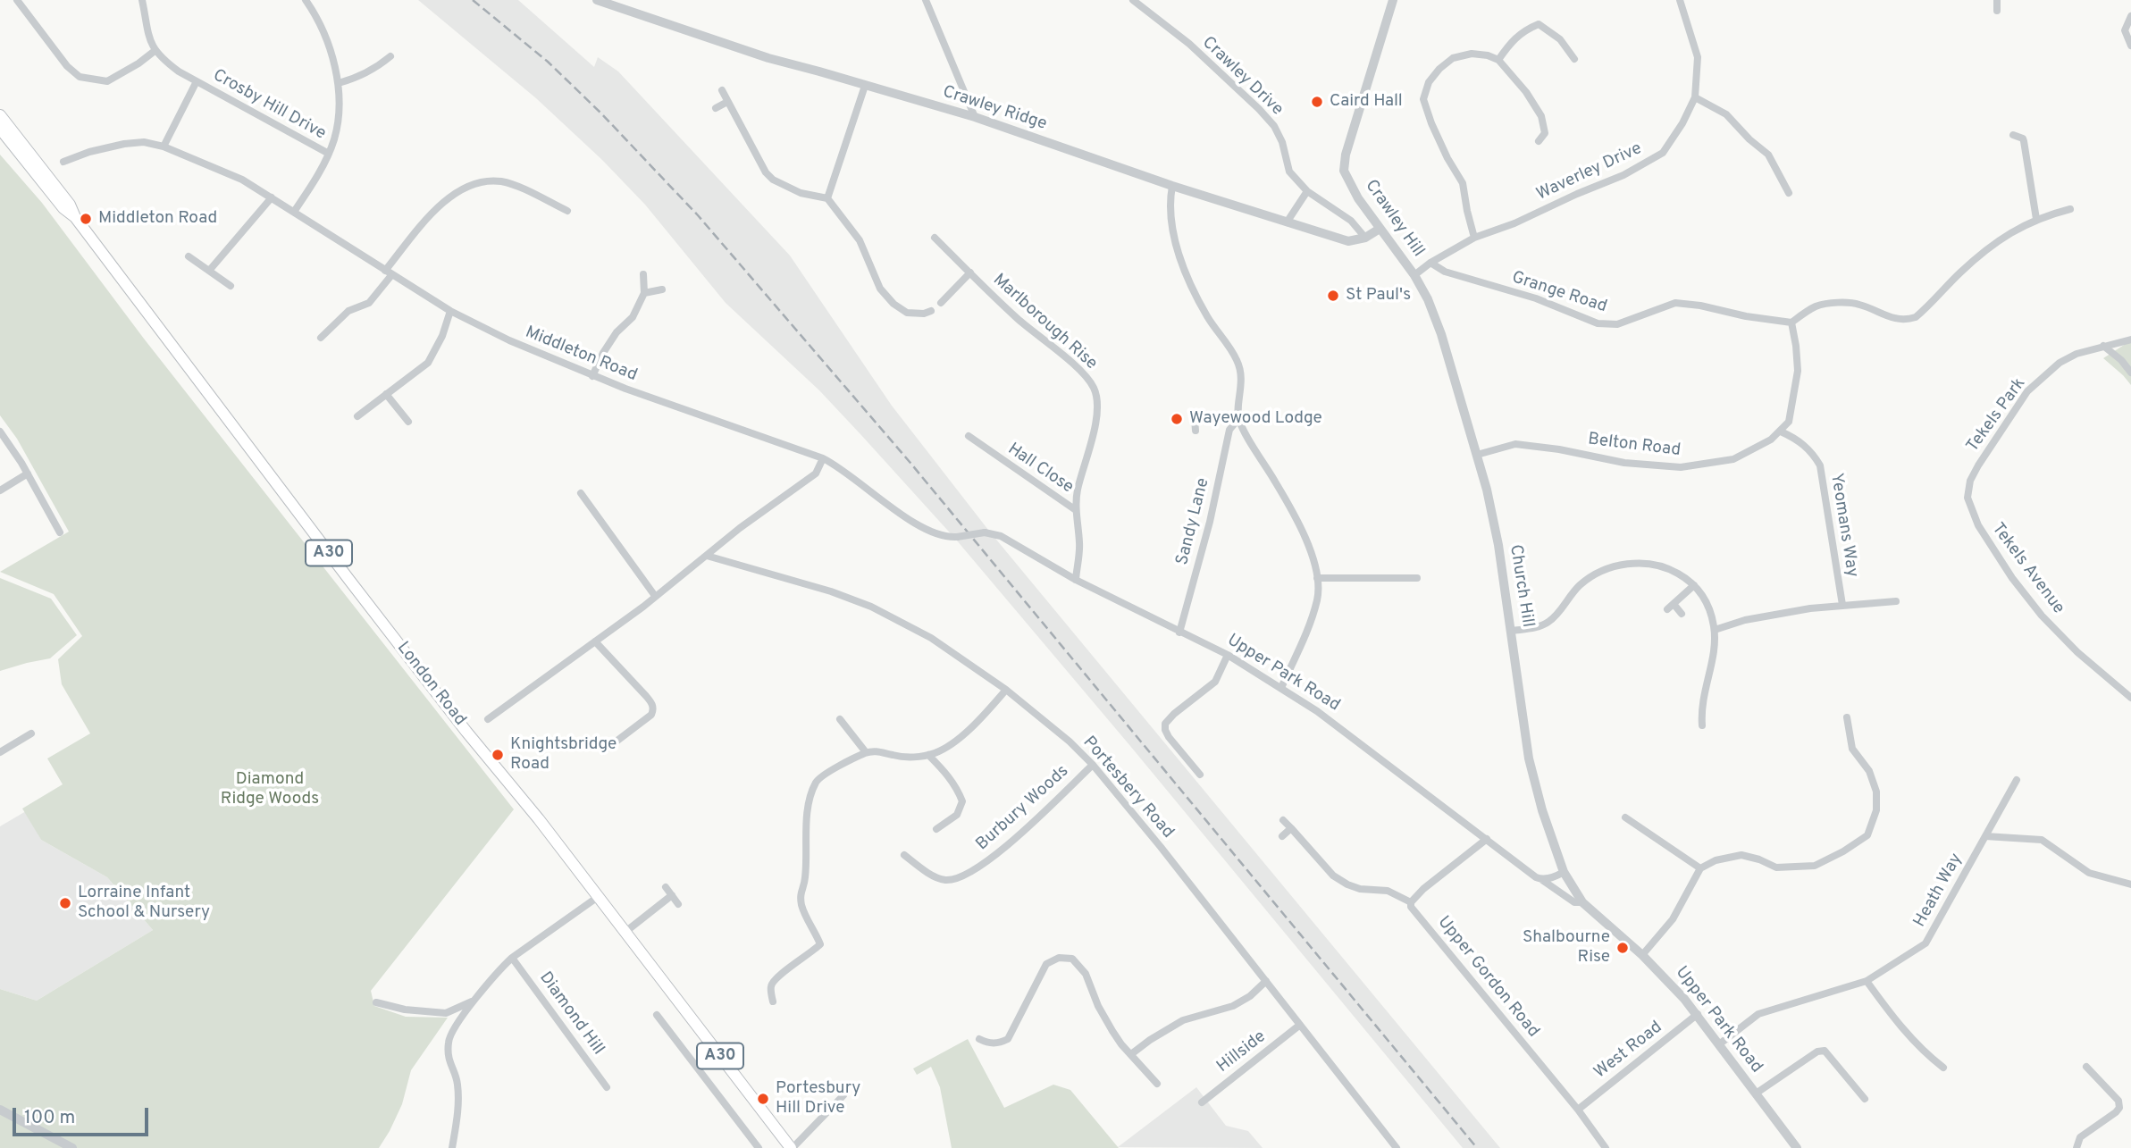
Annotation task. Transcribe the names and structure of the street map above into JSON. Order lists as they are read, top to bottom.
{
  "streets": {
    "main road": ["A30", "London Road"],
    "street": [
      "Crawley Drive",
      "Crosby Hill Drive",
      "Crawley Ridge",
      "Waverley Drive",
      "Crawley Hill",
      "Grange Road",
      "Marlborough Rise",
      "Middleton Road",
      "Tekels Park",
      "Belton Road",
      "Hall Close",
      "Sandy Lane",
      "Yeomans Way",
      "Tekels Avenue",
      "Church Hill",
      "Upper Park Road",
      "Portesbery Road",
      "Burbury Woods",
      "Heath Way",
      "Upper Gordon Road",
      "Diamond Hill",
      "West Road",
      "Hillside"
    ]
  },
  "crossings": [
    ["Crawley Drive", "Crawley Ridge"],
    ["Crosby Hill Drive", "Middleton Road"],
    ["Crawley Ridge", "Sandy Lane"],
    ["Waverley Drive", "Crawley Hill"],
    ["Waverley Drive", "Grange Road"],
    ["Waverley Drive", "Church Hill"],
    ["Crawley Hill", "Church Hill"],
    ["Marlborough Rise", "Hall Close"],
    ["Marlborough Rise", "Upper Park Road"],
    ["Middleton Road", "Upper Park Road"],
    ["Tekels Park", "Tekels Avenue"],
    ["Belton Road", "Yeomans Way"],
    ["Belton Road", "Church Hill"],
    ["Sandy Lane", "Upper Park Road"],
    ["Church Hill", "Upper Park Road"],
    ["Upper Park Road", "Heath Way"],
    ["Upper Park Road", "West Road"],
    ["Portesbery Road", "Burbury Woods"],
    ["Portesbery Road", "Hillside"],
    ["Upper Gordon Road", "West Road"]
  ],
  "parks": ["Diamond Ridge Woods"],
  "places": [
    "Caird Hall",
    "Middleton Road",
    "St Paul's",
    "Wayewood Lodge",
    "Knightsbridge Road",
    "Lorraine Infant School & Nursery",
    "Shalbourne Rise",
    "Portesbury Hill Drive"
  ],
  "scale_bar": "100 m"
}
